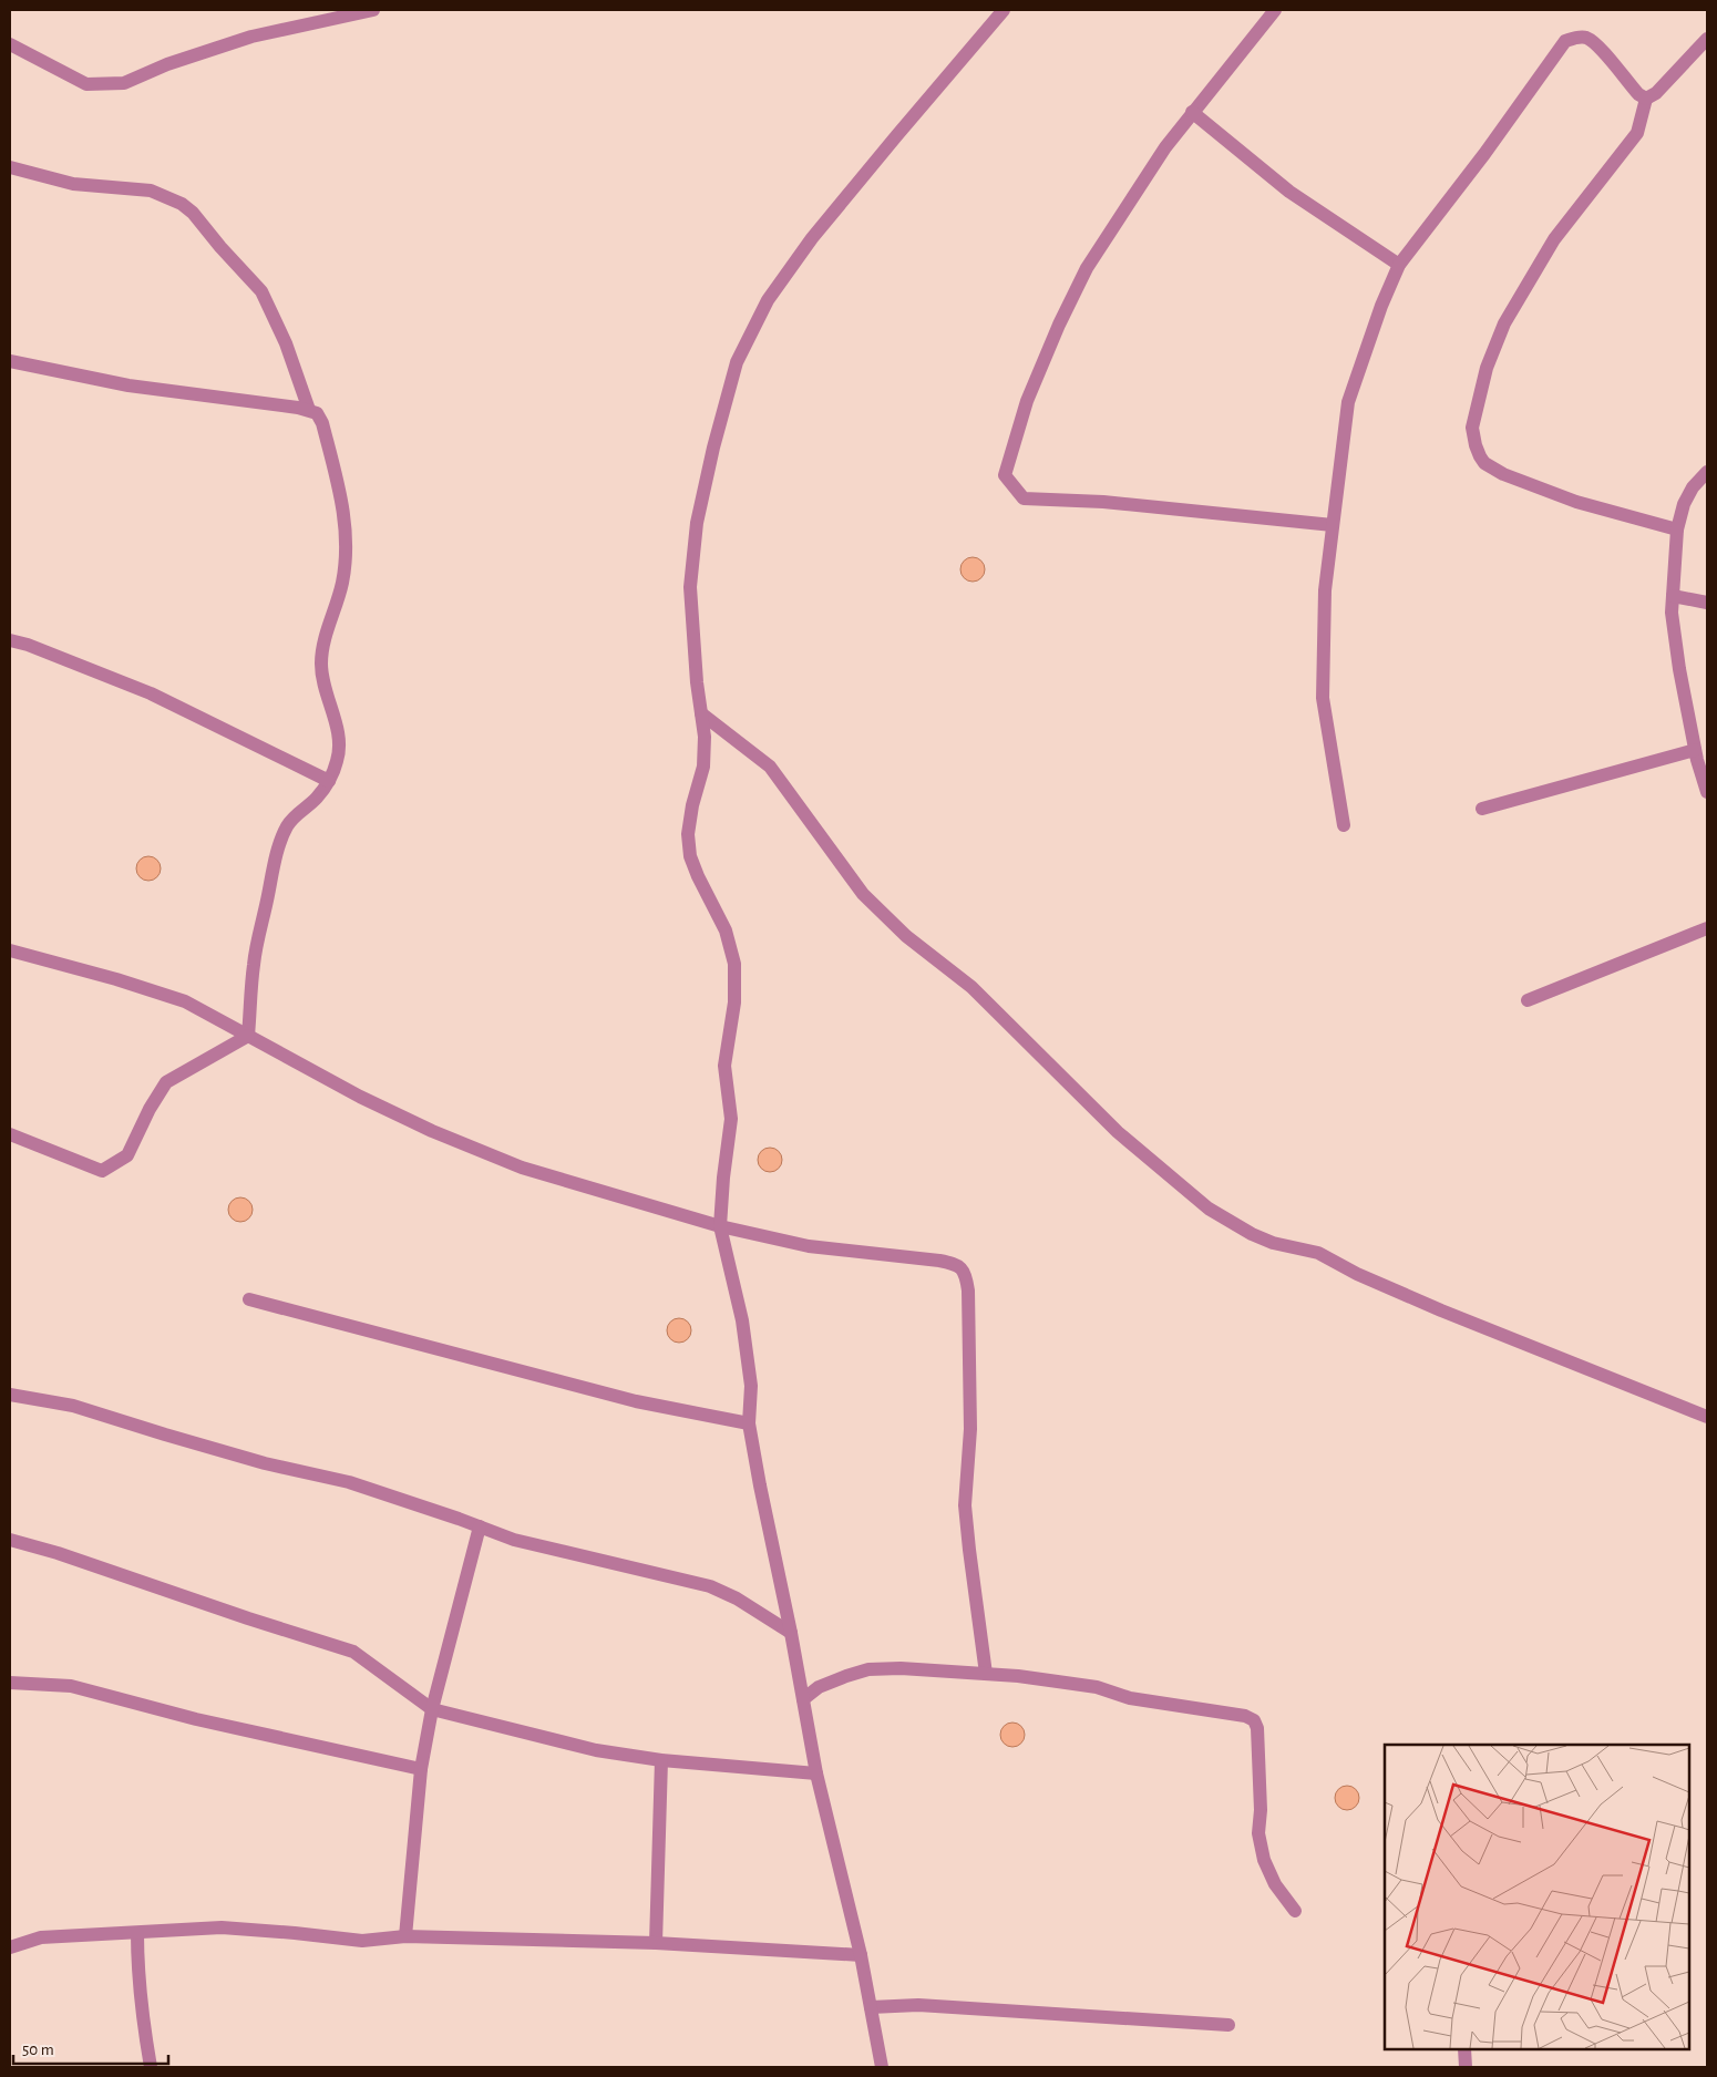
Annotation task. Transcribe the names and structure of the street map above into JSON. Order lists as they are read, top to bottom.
{
  "scale_bar": "50 m"
}
